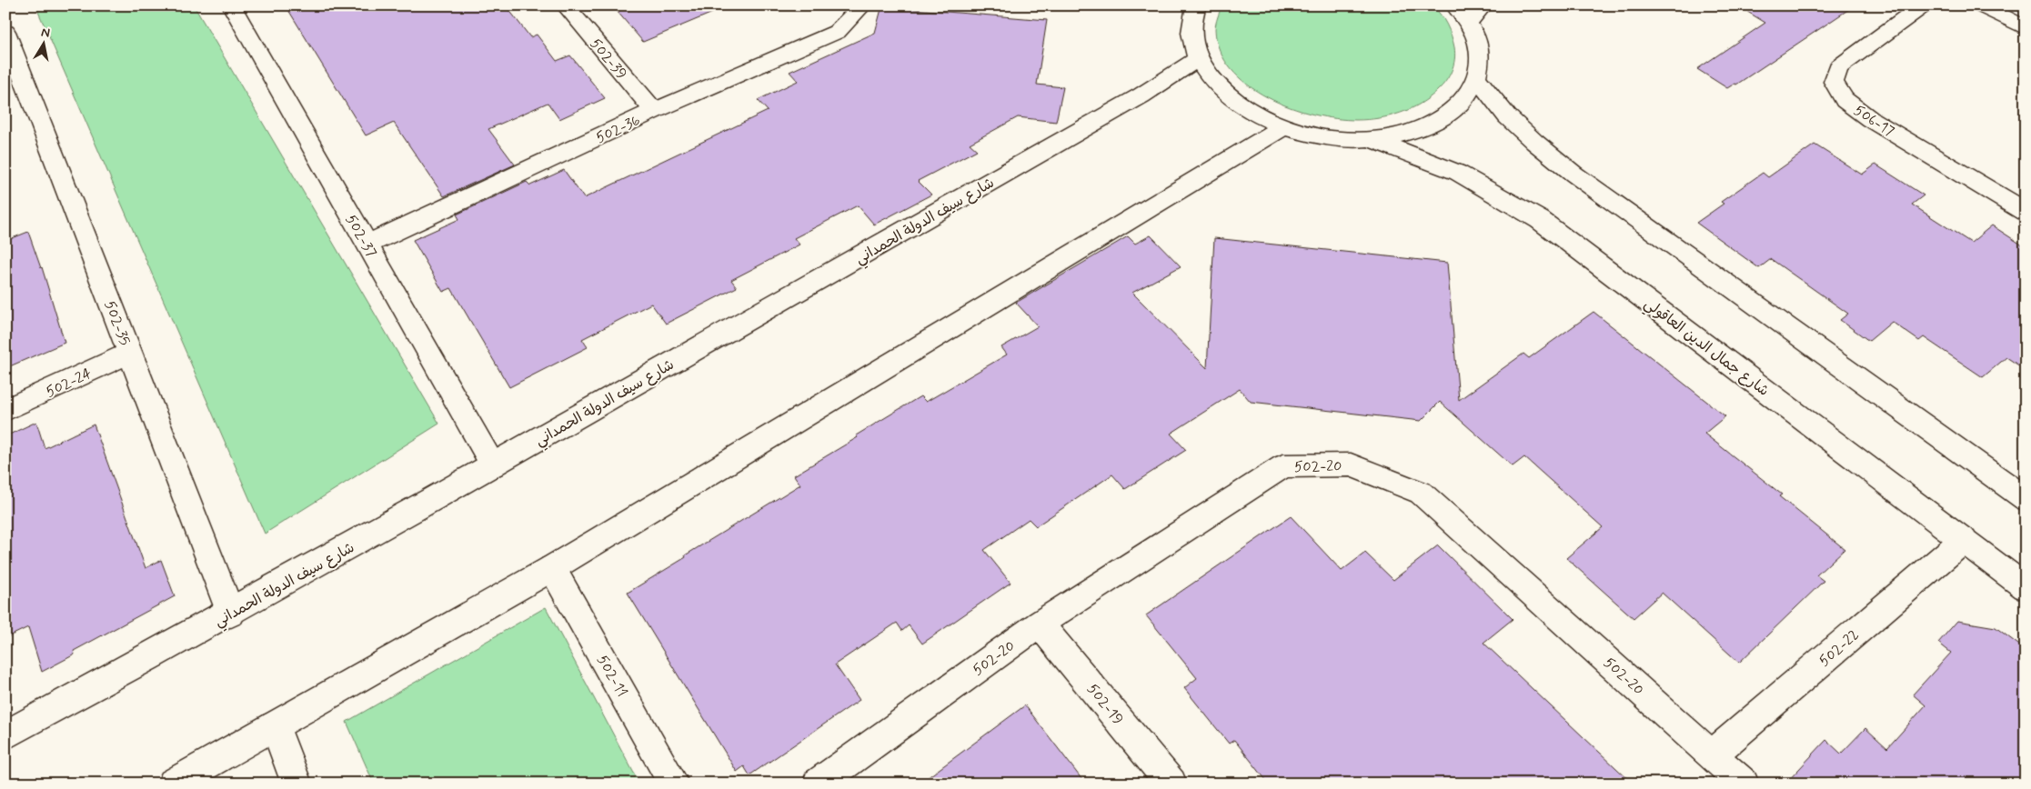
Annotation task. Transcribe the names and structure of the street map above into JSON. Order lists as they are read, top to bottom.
{
  "streets": {
    "street": [
      "502-39",
      "506-17",
      "502-36",
      "شارع سيف الدولة الحمداني",
      "502-37",
      "502-35",
      "شارع جمال الدين العاقولي",
      "502-24",
      "502-20",
      "502-22",
      "502-11",
      "502-19"
    ]
  },
  "crossings": [
    ["502-39", "502-36"],
    ["502-36", "502-37"],
    ["شارع سيف الدولة الحمداني", "502-37"],
    ["شارع سيف الدولة الحمداني", "502-35"],
    ["502-35", "502-24"],
    ["شارع جمال الدين العاقولي", "502-22"],
    ["502-20", "502-22"],
    ["502-20", "502-19"]
  ],
  "north": "top"
}
